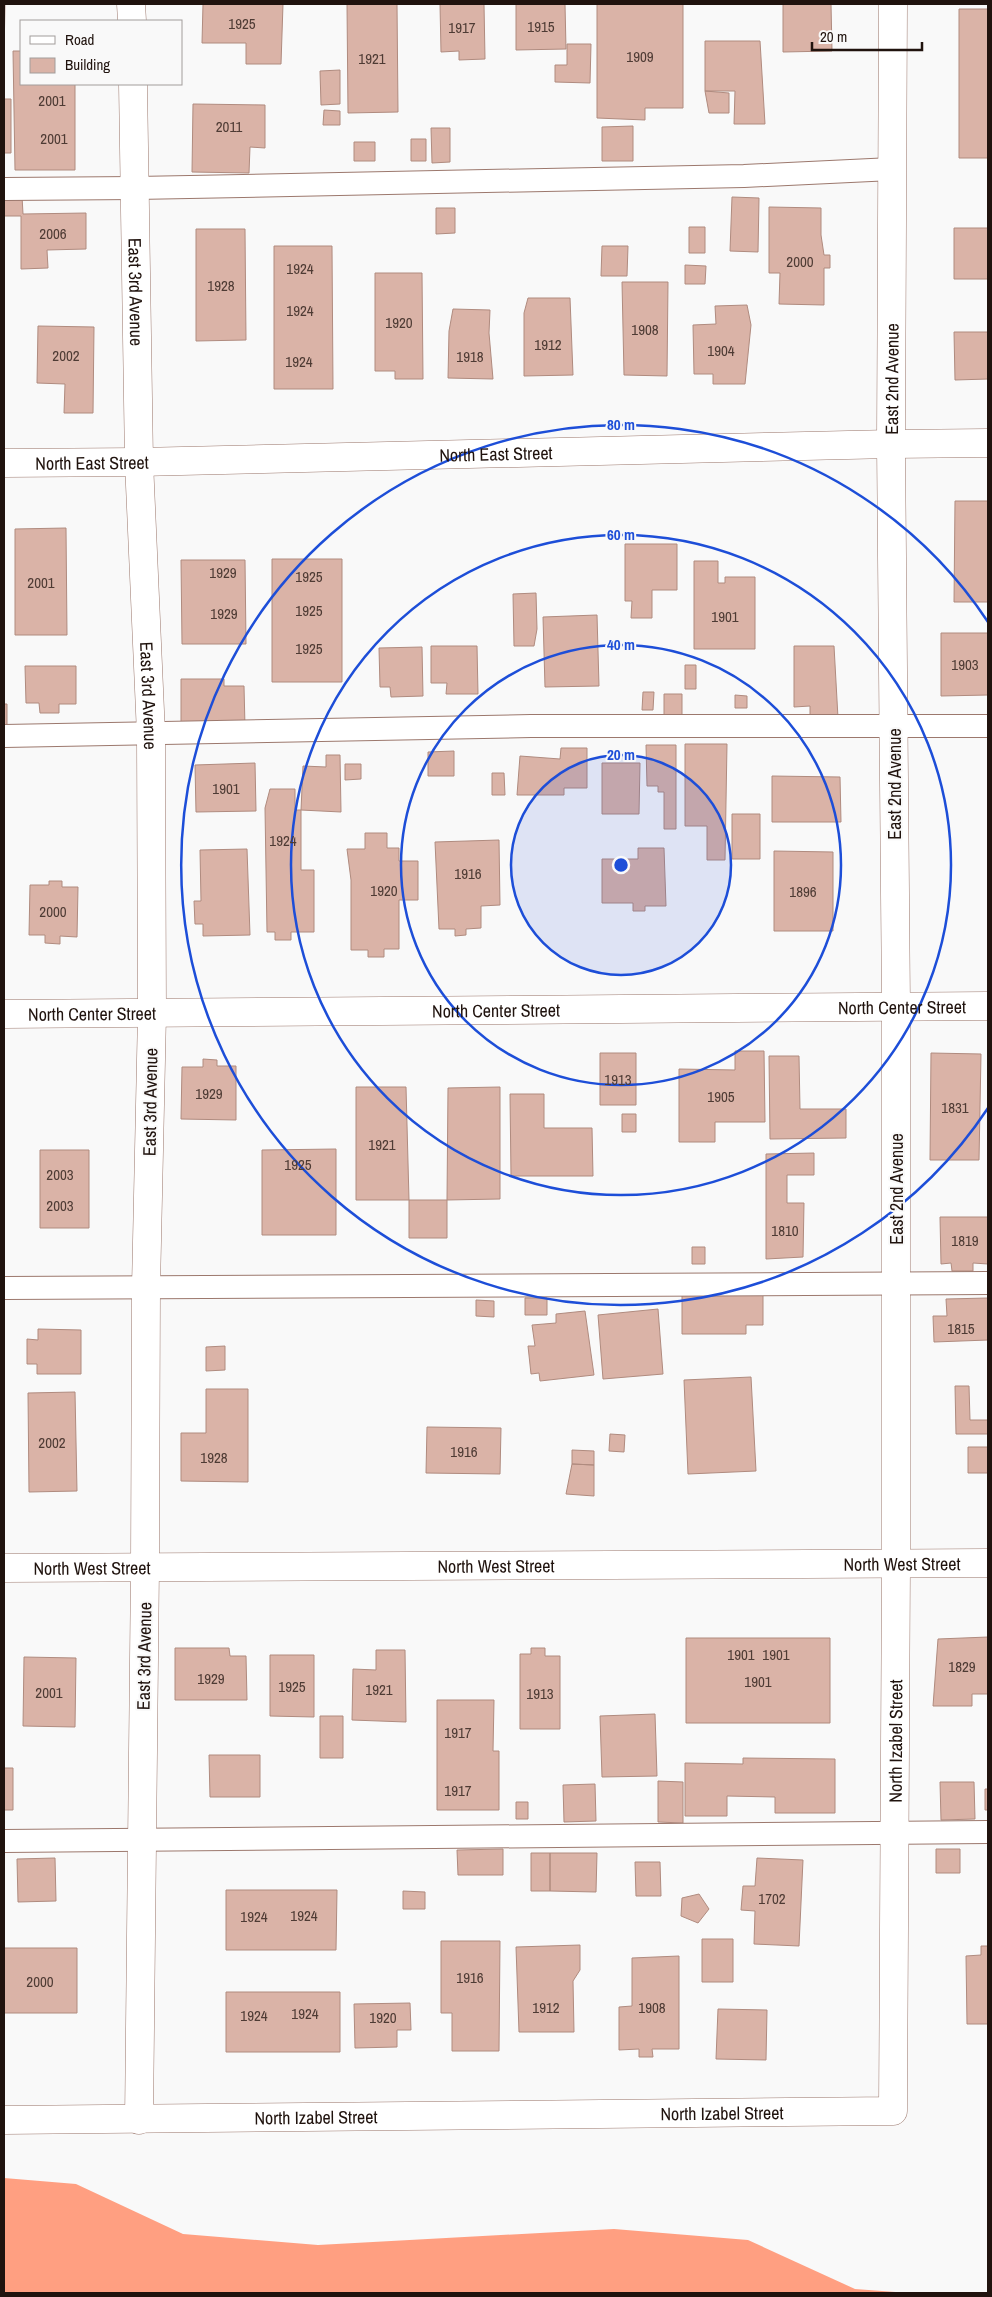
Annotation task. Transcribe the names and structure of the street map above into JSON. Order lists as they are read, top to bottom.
{
  "streets": {
    "street": [
      "East 3rd Avenue",
      "East 2nd Avenue",
      "North East Street",
      "North Center Street",
      "North West Street",
      "North Izabel Street"
    ]
  },
  "crossings": [
    ["East 3rd Avenue", "North East Street"],
    ["East 3rd Avenue", "North Center Street"],
    ["East 3rd Avenue", "North West Street"],
    ["East 3rd Avenue", "North Izabel Street"],
    ["East 2nd Avenue", "North East Street"],
    ["East 2nd Avenue", "North Center Street"],
    ["East 2nd Avenue", "North West Street"],
    ["East 2nd Avenue", "North Izabel Street"],
    ["North West Street", "North Izabel Street"]
  ],
  "house_numbers": [
    "1925",
    "1915",
    "1917",
    "1909",
    "1921",
    "2001",
    "2011",
    "2001",
    "2006",
    "2000",
    "1924",
    "1928",
    "1924",
    "1920",
    "1908",
    "1912",
    "1904",
    "2002",
    "1918",
    "1924",
    "1929",
    "1925",
    "2001",
    "1925",
    "1929",
    "1901",
    "1925",
    "1903",
    "1901",
    "1924",
    "1916",
    "1920",
    "1896",
    "2000",
    "1913",
    "1929",
    "1905",
    "1831",
    "1921",
    "1925",
    "2003",
    "2003",
    "1810",
    "1819",
    "1815",
    "2002",
    "1916",
    "1928",
    "1901",
    "1901",
    "1829",
    "1929",
    "1901",
    "1925",
    "1921",
    "2001",
    "1913",
    "1917",
    "1917",
    "1702",
    "1924",
    "1924",
    "1916",
    "2000",
    "1912",
    "1908",
    "1924",
    "1924",
    "1920"
  ],
  "legend": ["Road", "Building"],
  "scale_bar": "20 m",
  "rings": [
    "80 m",
    "60 m",
    "40 m",
    "20 m"
  ]
}
